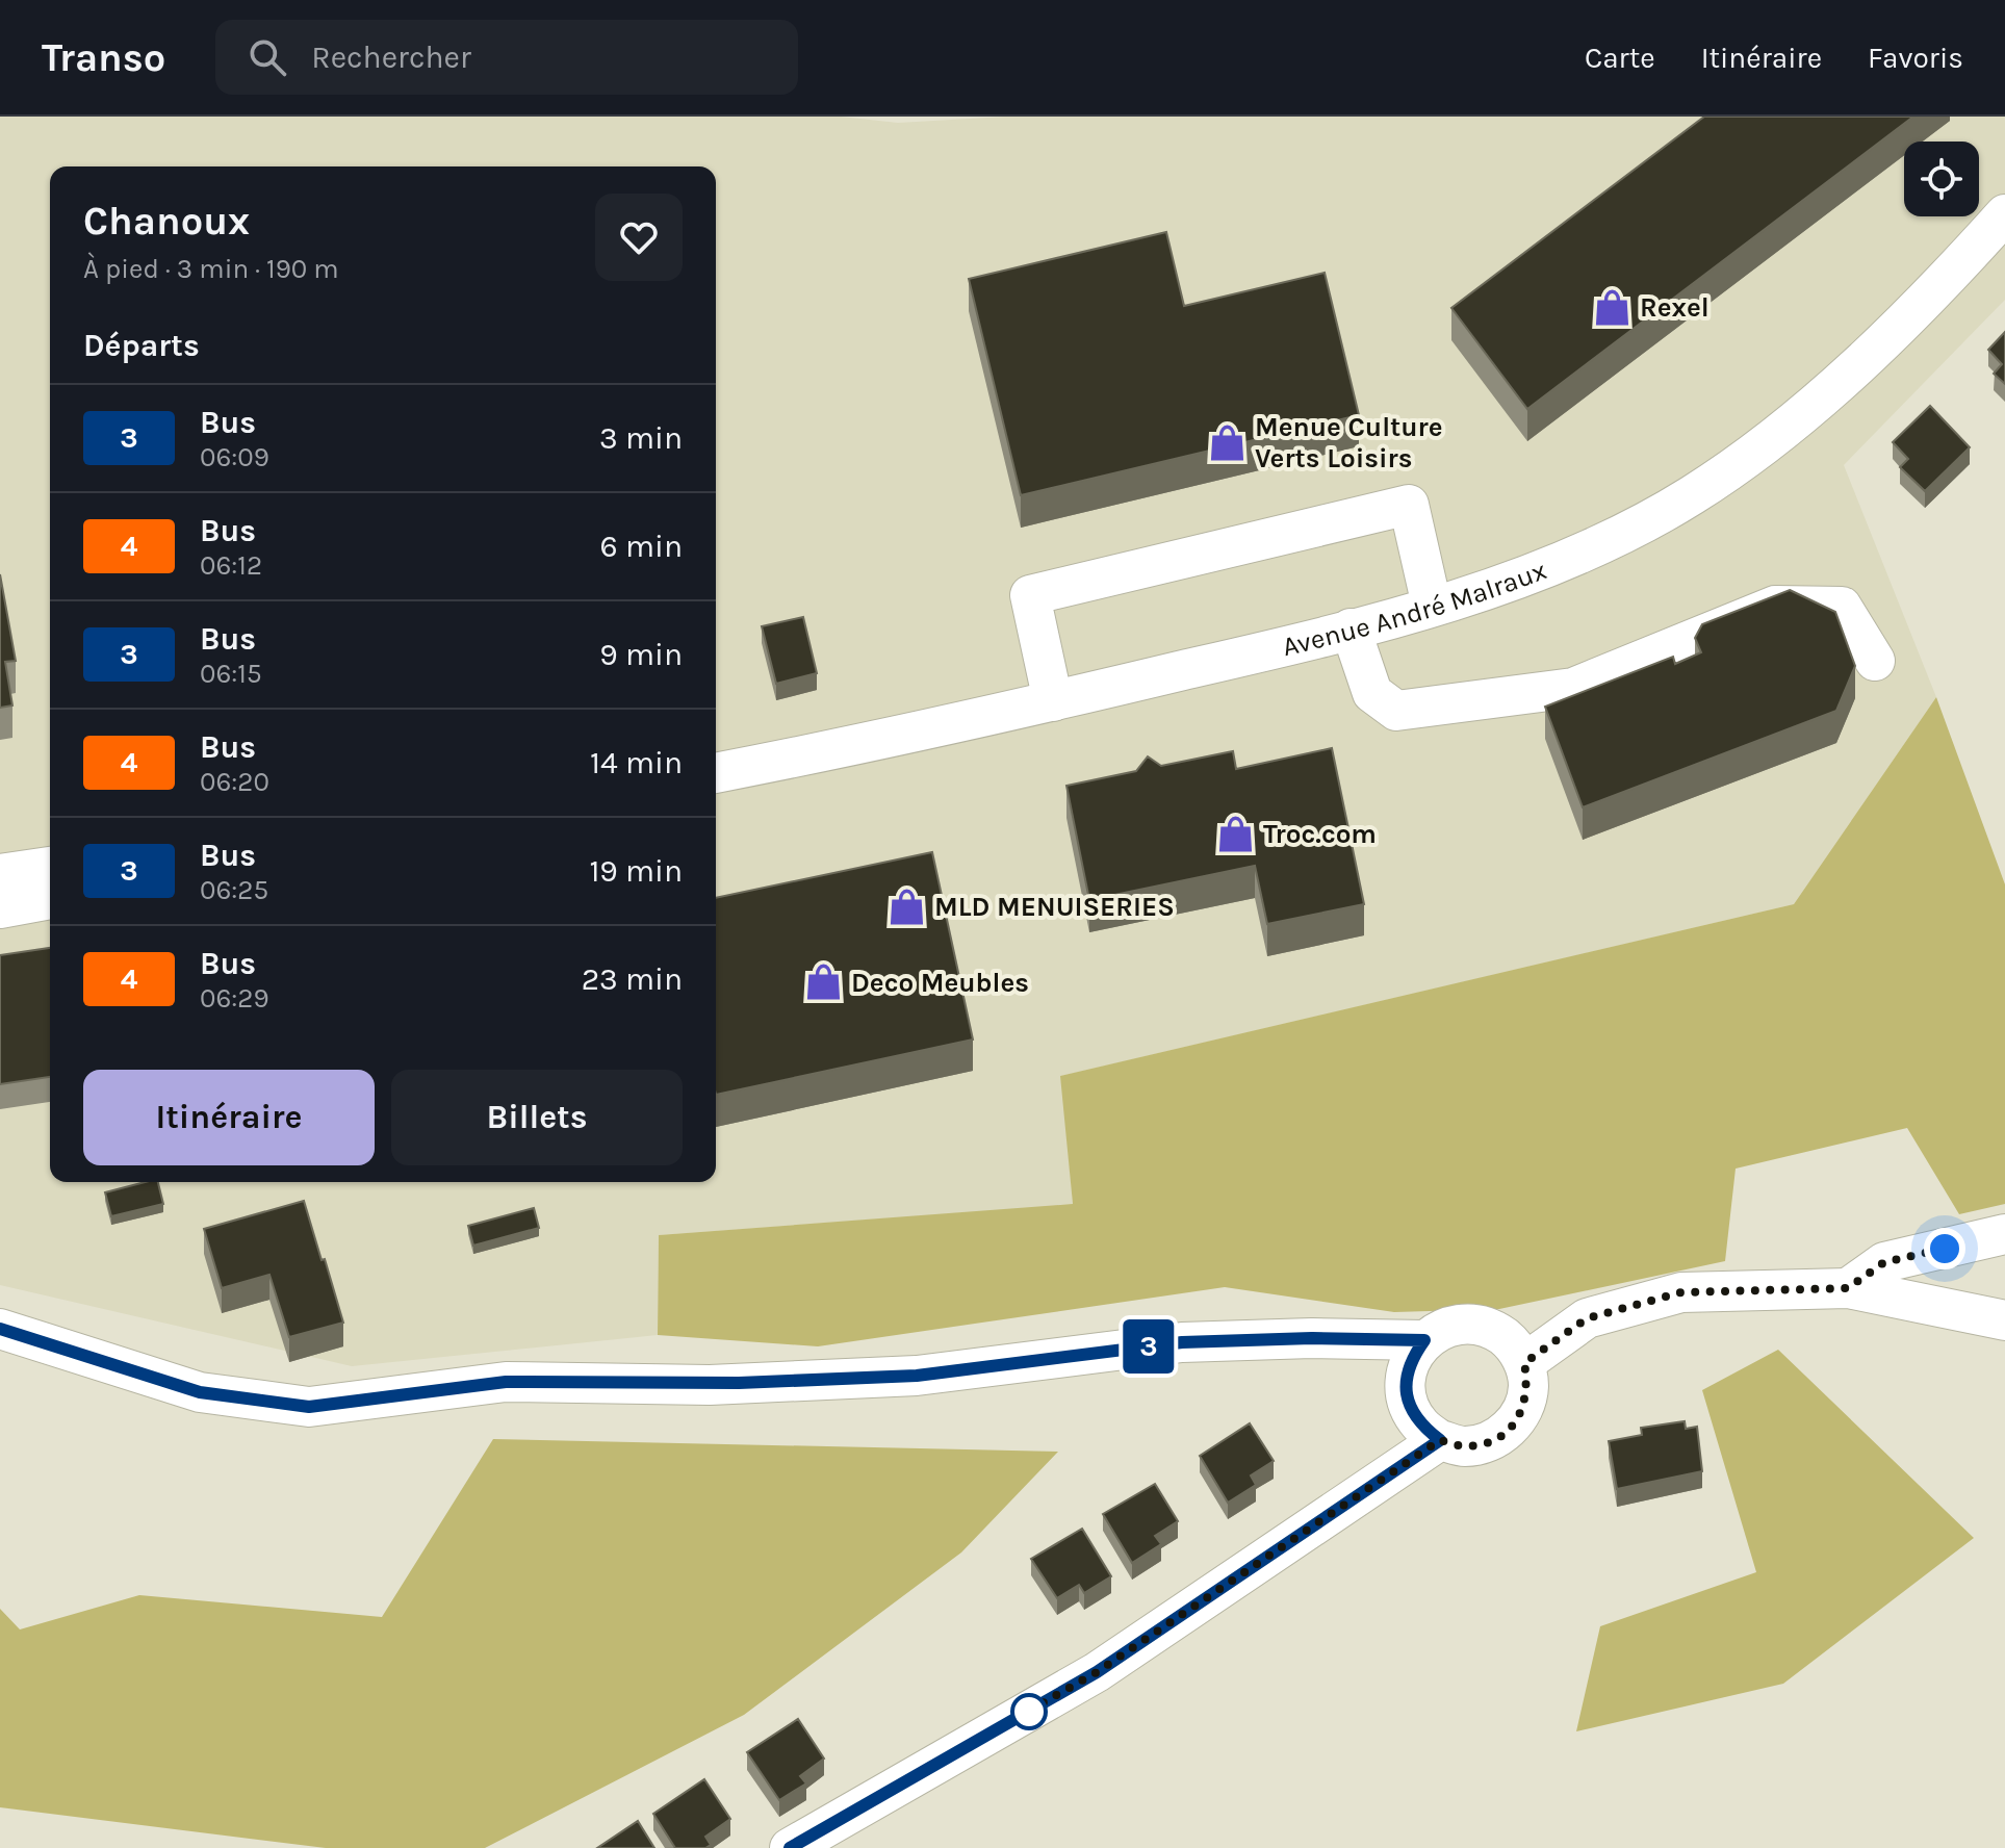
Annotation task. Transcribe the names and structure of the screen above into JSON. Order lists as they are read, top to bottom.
{
  "streets": {
    "street": ["Avenue André Malraux"]
  },
  "places": {
    "shop": [
      "Rexel",
      "Menue Culture Verts Loisirs",
      "Troc.com",
      "MLD MENUISERIES",
      "Deco Meubles"
    ]
  },
  "lines": ["bus line 3"],
  "page": {
    "header": "Transo",
    "search": "Rechercher",
    "nav": ["Carte", "Itinéraire", "Favoris"],
    "on_map": "3",
    "heading": [
      ["Chanoux", "À pied · 3 min · 190 m"],
      "Départs"
    ],
    "list": [
      {
        "mark": "3",
        "name": "Bus",
        "note": "06:09",
        "value": "3 min"
      },
      {
        "mark": "4",
        "name": "Bus",
        "note": "06:12",
        "value": "6 min"
      },
      {
        "mark": "3",
        "name": "Bus",
        "note": "06:15",
        "value": "9 min"
      },
      {
        "mark": "4",
        "name": "Bus",
        "note": "06:20",
        "value": "14 min"
      },
      {
        "mark": "3",
        "name": "Bus",
        "note": "06:25",
        "value": "19 min"
      },
      {
        "mark": "4",
        "name": "Bus",
        "note": "06:29",
        "value": "23 min"
      }
    ],
    "buttons": ["Itinéraire", "Billets"]
  }
}
